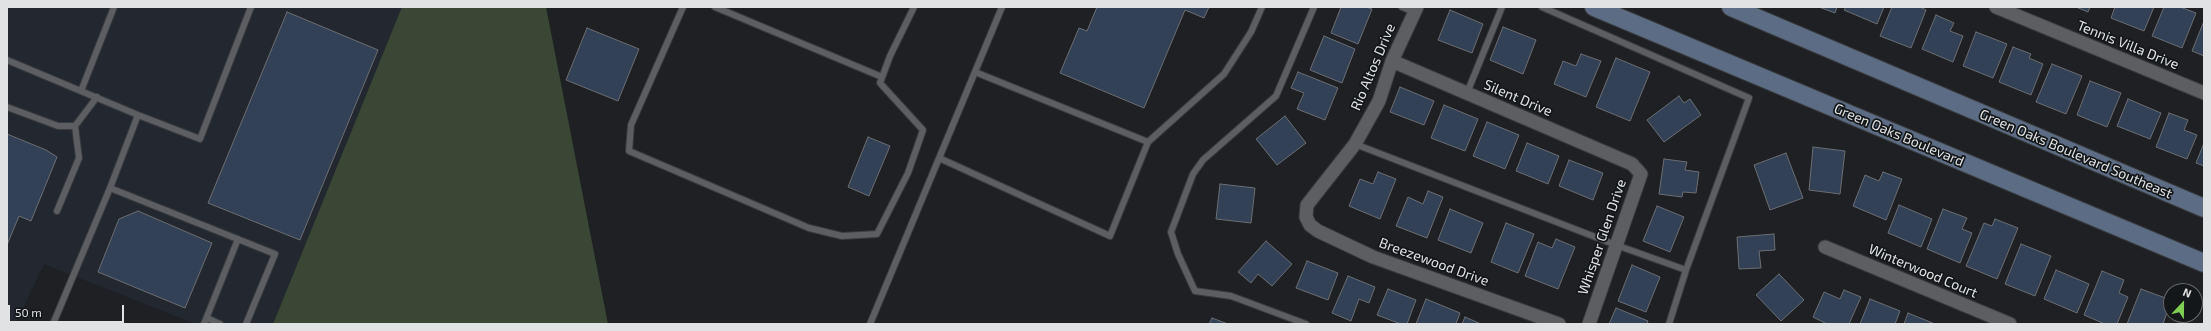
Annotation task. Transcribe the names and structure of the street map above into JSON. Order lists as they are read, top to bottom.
{
  "streets": {
    "main road": ["Green Oaks Boulevard", "Green Oaks Boulevard Southeast"],
    "street": [
      "Tennis Villa Drive",
      "Rio Altos Drive",
      "Silent Drive",
      "Whisper Glen Drive",
      "Breezewood Drive",
      "Winterwood Court"
    ]
  },
  "crossings": [
    ["Rio Altos Drive", "Silent Drive"],
    ["Rio Altos Drive", "Breezewood Drive"],
    ["Silent Drive", "Whisper Glen Drive"]
  ],
  "scale_bar": "50 m",
  "north": "top"
}
